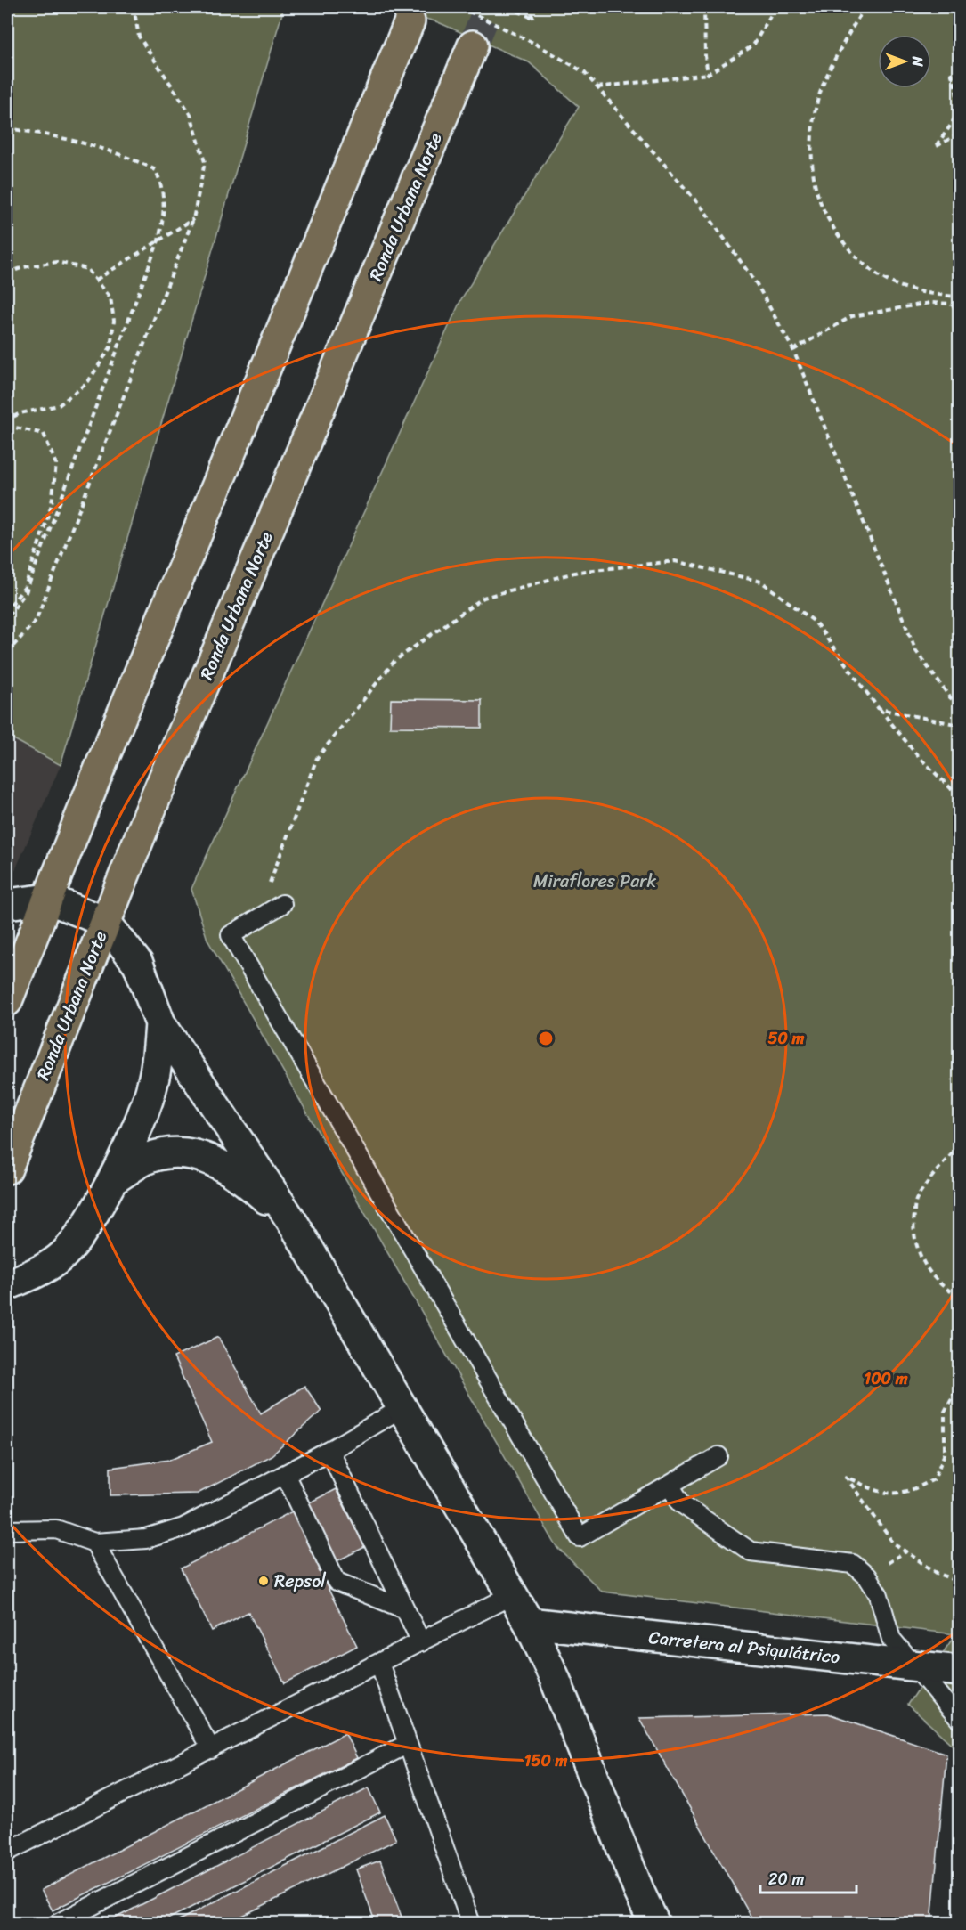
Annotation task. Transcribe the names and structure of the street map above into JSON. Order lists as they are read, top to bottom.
{
  "streets": {
    "main road": ["Ronda Urbana Norte"],
    "street": ["Carretera al Psiquiátrico"]
  },
  "parks": ["Miraflores Park"],
  "places": ["Repsol"],
  "scale_bar": "20 m",
  "north": "right",
  "rings": ["50 m", "100 m", "150 m"]
}
